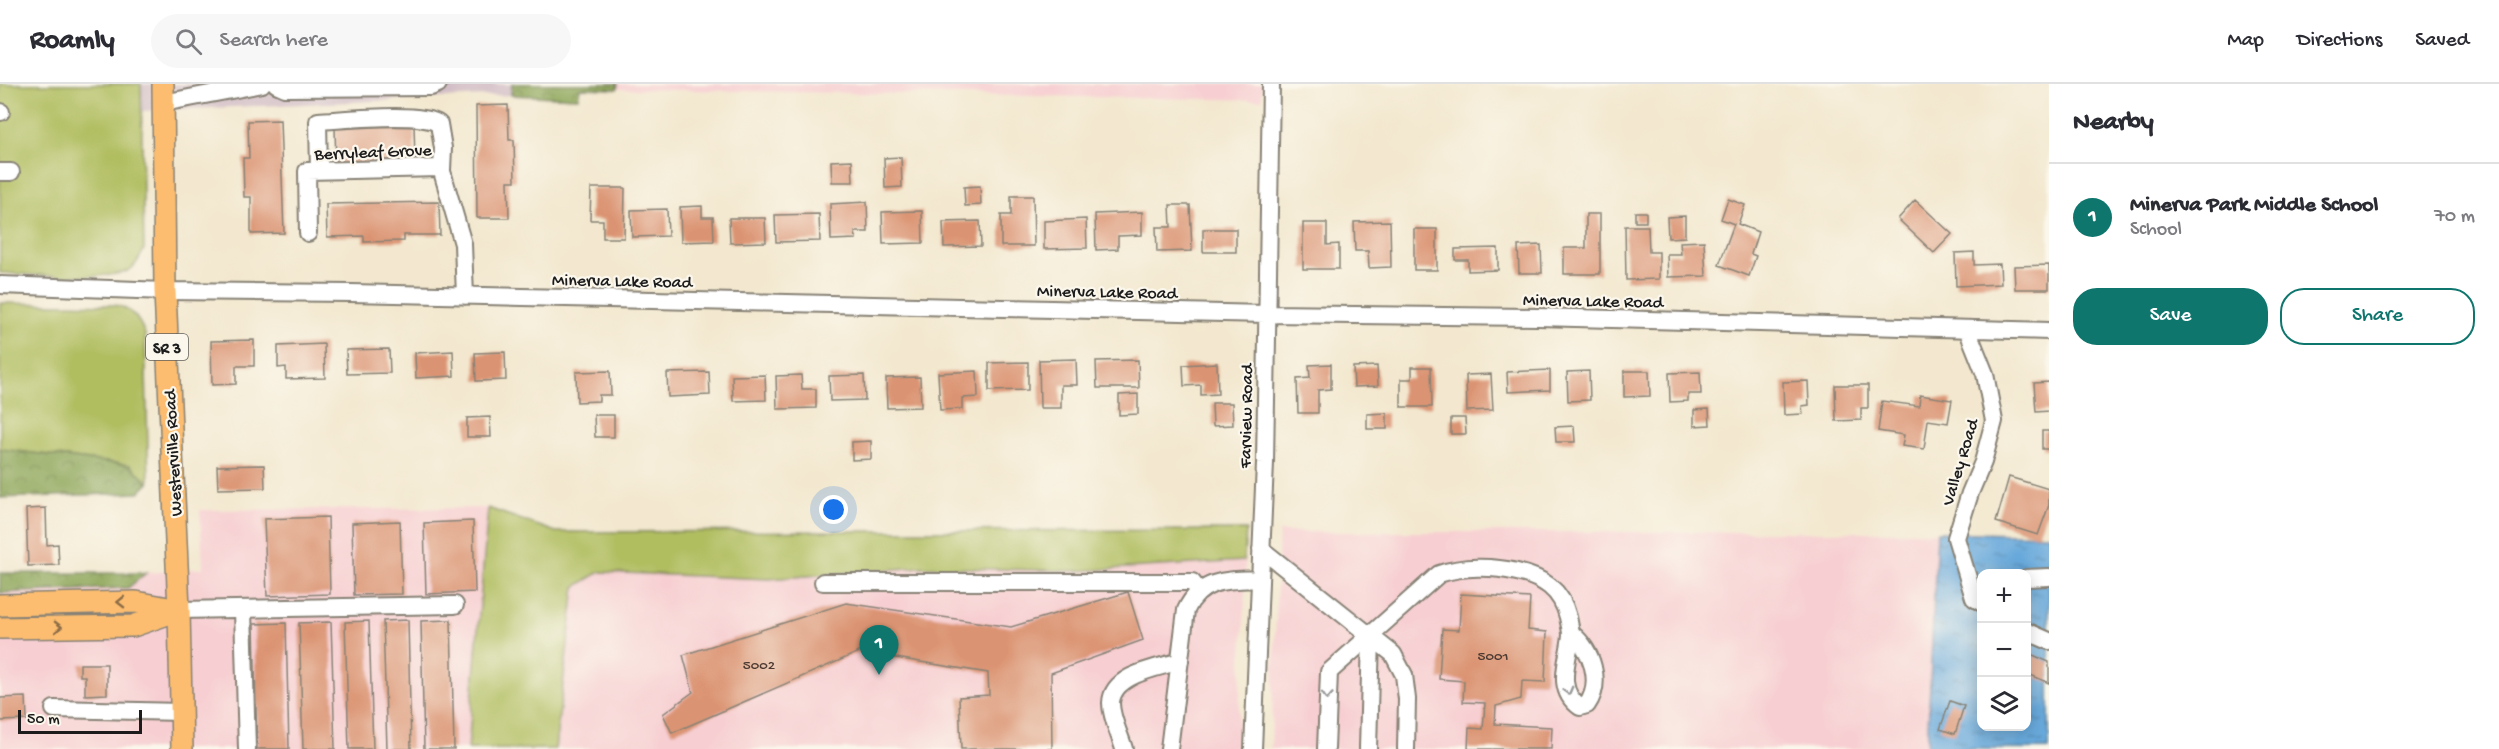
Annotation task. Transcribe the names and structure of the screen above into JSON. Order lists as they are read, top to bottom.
{
  "streets": {
    "main road": ["SR 3", "Westerville Road"],
    "street": [
      "Berryleaf Grove",
      "Minerva Lake Road",
      "Farview Road",
      "Valley Road"
    ]
  },
  "crossings": [
    ["Berryleaf Grove", "Minerva Lake Road"],
    ["Minerva Lake Road", "Farview Road"],
    ["Minerva Lake Road", "Westerville Road"],
    ["Minerva Lake Road", "Valley Road"]
  ],
  "house_numbers": ["5001", "5002"],
  "scale_bar": "50 m",
  "page": {
    "header": "Roamly",
    "search": "Search here",
    "nav": ["Map", "Directions", "Saved"],
    "heading": "Nearby",
    "list": [
      {
        "mark": "1",
        "name": "Minerva Park Middle School",
        "note": "School",
        "value": "70 m"
      }
    ],
    "buttons": ["Save", "Share"],
    "map_buttons": ["+", "−"],
    "pins": "1",
    "scale": "50 m"
  }
}
